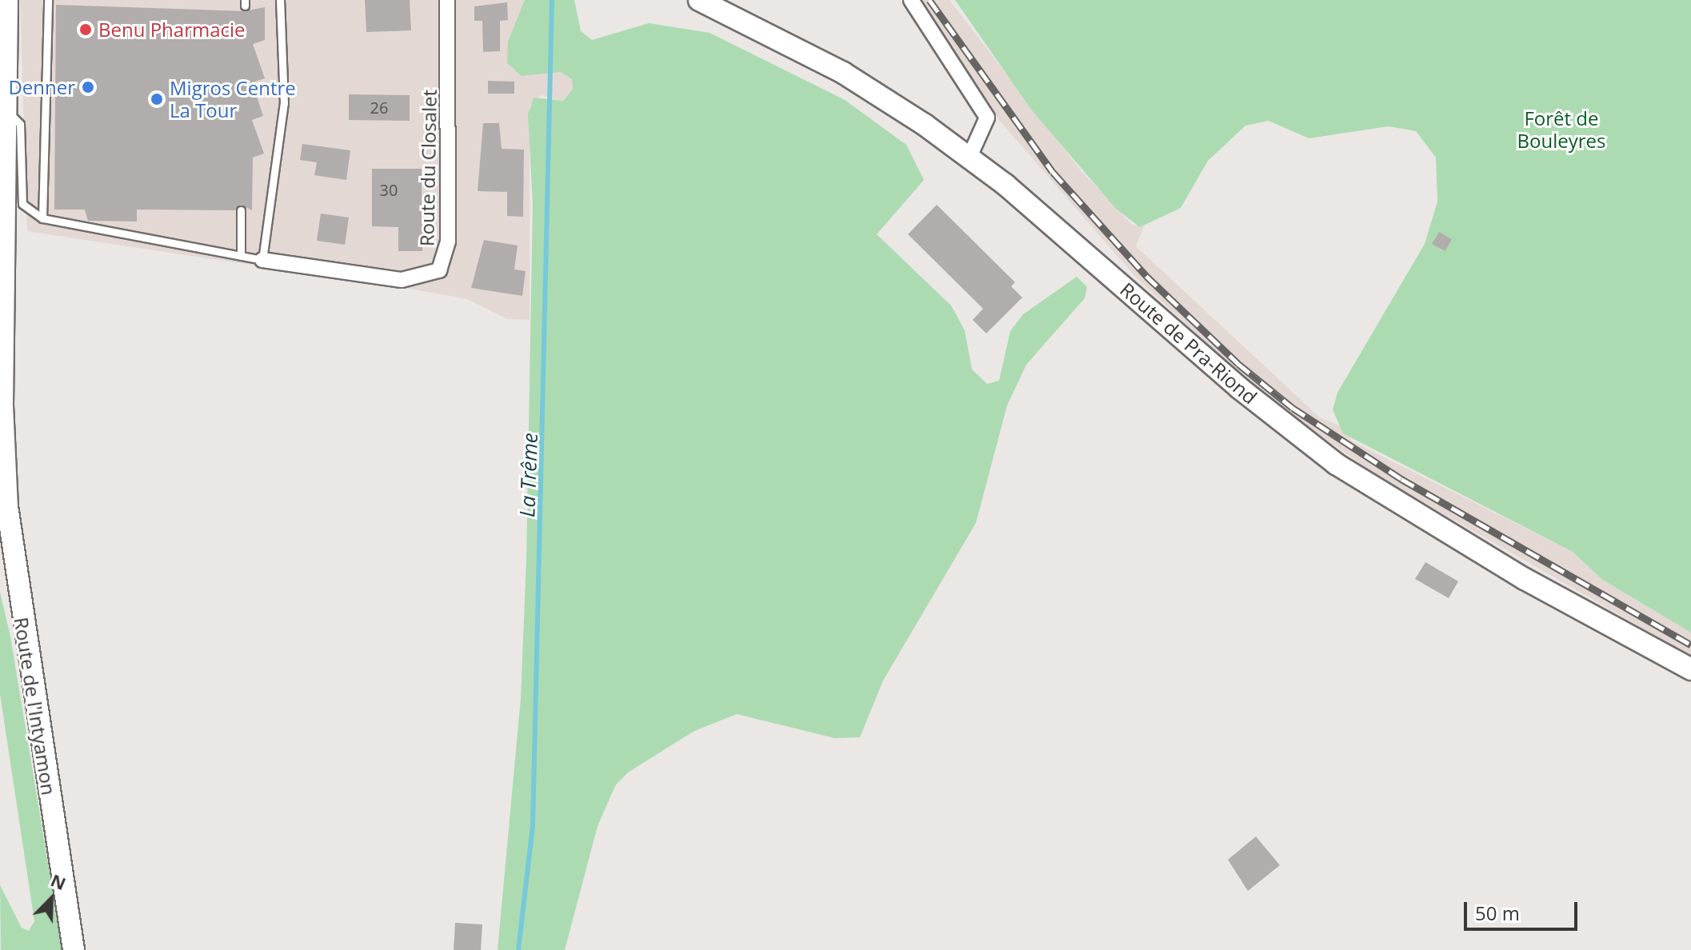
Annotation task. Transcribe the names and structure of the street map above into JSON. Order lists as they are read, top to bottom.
{
  "streets": {
    "main road": ["Route de Pra-Riond", "Route de l'Intyamon"],
    "street": ["Route du Closalet"]
  },
  "water": ["La Trême"],
  "parks": ["Forêt de Bouleyres"],
  "places": ["Benu Pharmacie", "Denner", "Migros Centre La Tour"],
  "house_numbers": ["26", "30"],
  "scale_bar": "50 m",
  "north": "top right"
}
